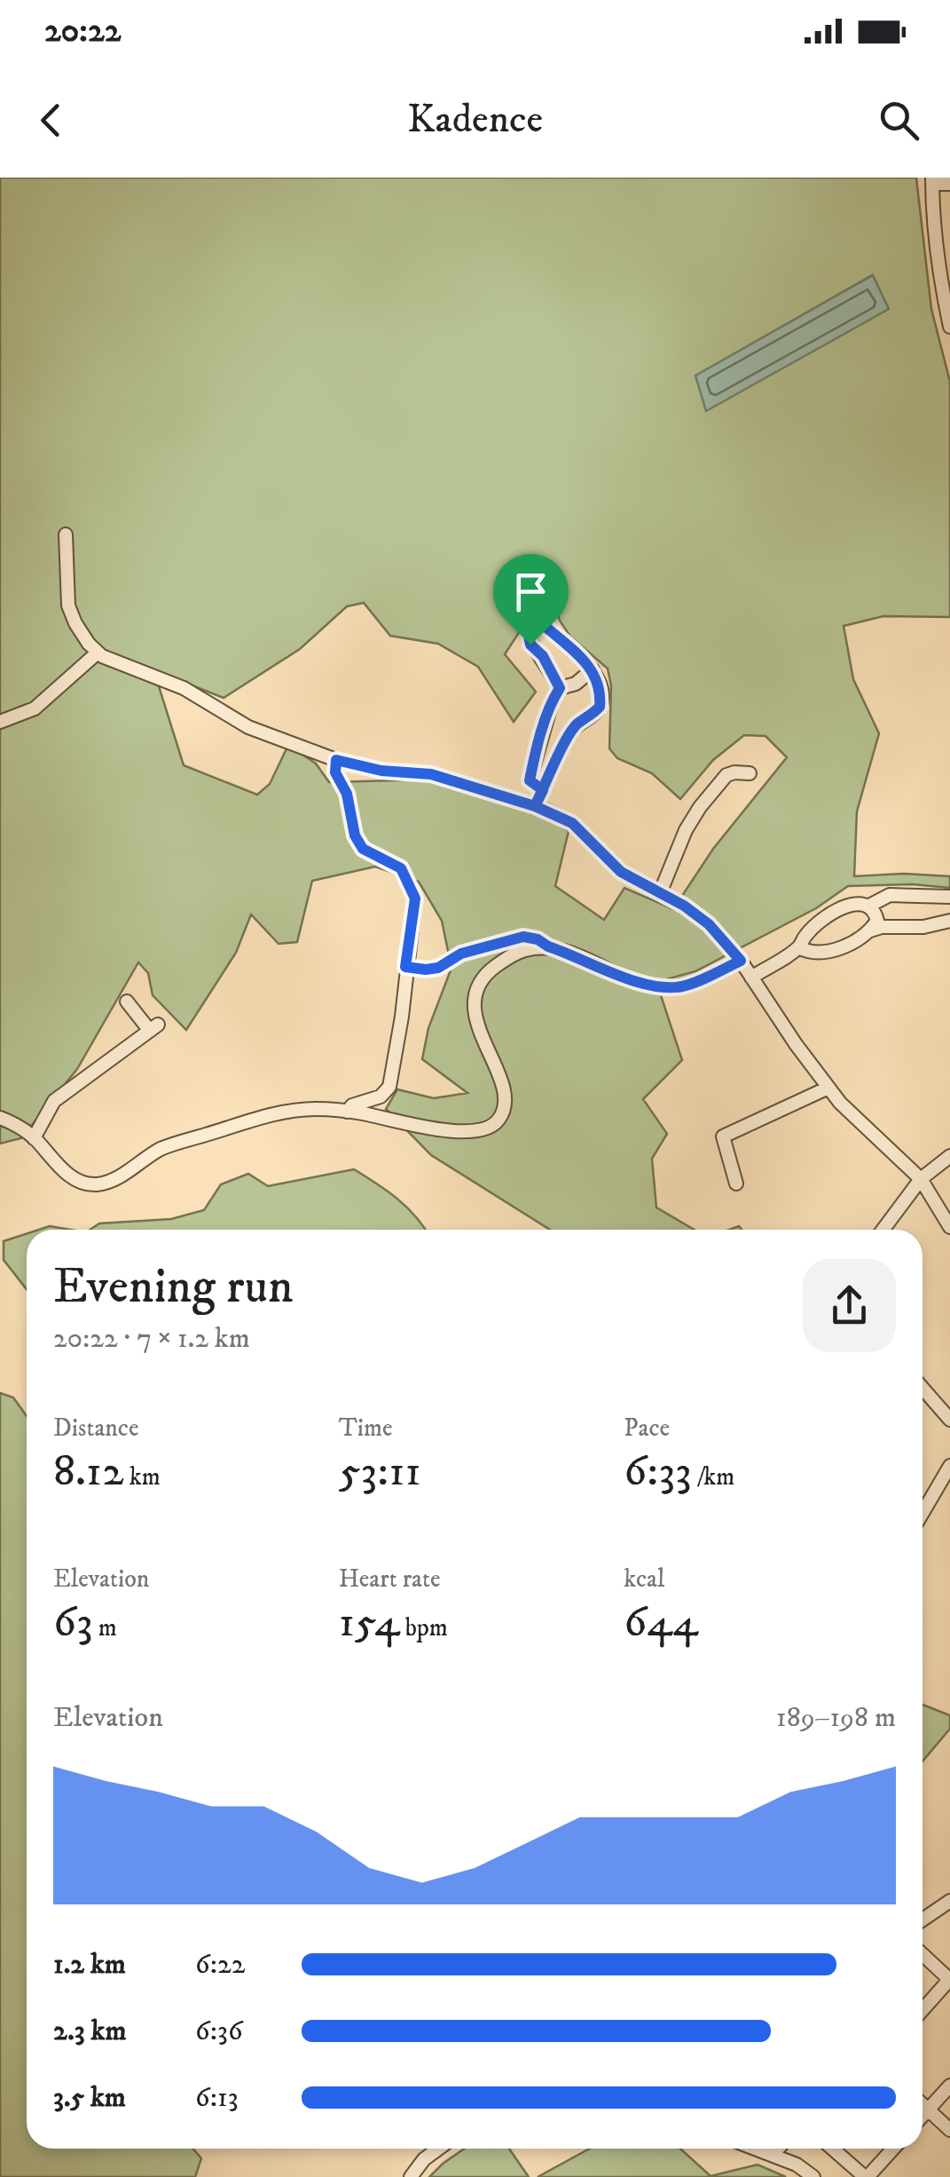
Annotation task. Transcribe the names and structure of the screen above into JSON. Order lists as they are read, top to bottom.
{
  "page": {
    "status": "20:22",
    "header": "Kadence",
    "heading": ["Evening run", "20:22 · 7 × 1.2 km"],
    "stats": [
      ["Distance", "8.12 km"],
      ["Time", "53:11"],
      ["Pace", "6:33 /km"],
      ["Elevation", "63 m"],
      ["Heart rate", "154 bpm"],
      ["kcal", "644"]
    ],
    "chart": ["Elevation", "189–198 m"],
    "list": [
      {
        "name": "1.2 km",
        "note": "6:22"
      },
      {
        "name": "2.3 km",
        "note": "6:36"
      },
      {
        "name": "3.5 km",
        "note": "6:13"
      }
    ]
  }
}
